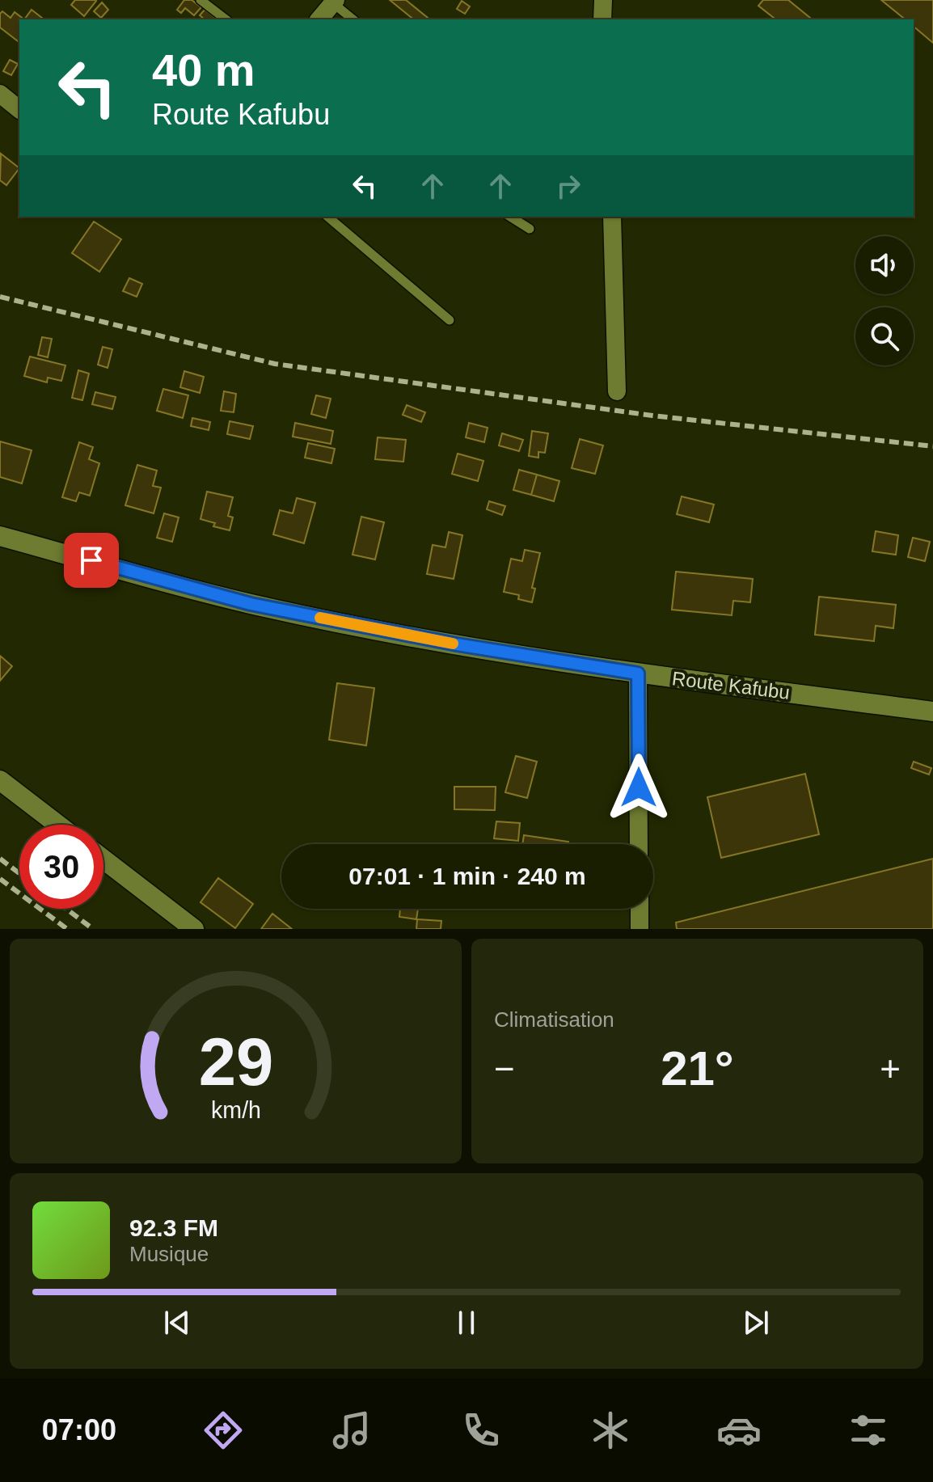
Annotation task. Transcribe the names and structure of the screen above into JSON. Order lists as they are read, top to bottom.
{
  "streets": {
    "main road": ["Route Kafubu"]
  },
  "page": {
    "turn": ["40 m", "Route Kafubu"],
    "limit": "30",
    "trip": "07:01 · 1 min · 240 m",
    "tile": "Climatisation",
    "heat": ["−", "21°", "+"],
    "song": ["92.3 FM", "Musique"],
    "tabs": "07:00",
    "gauge": ["29", "km/h"]
  }
}
